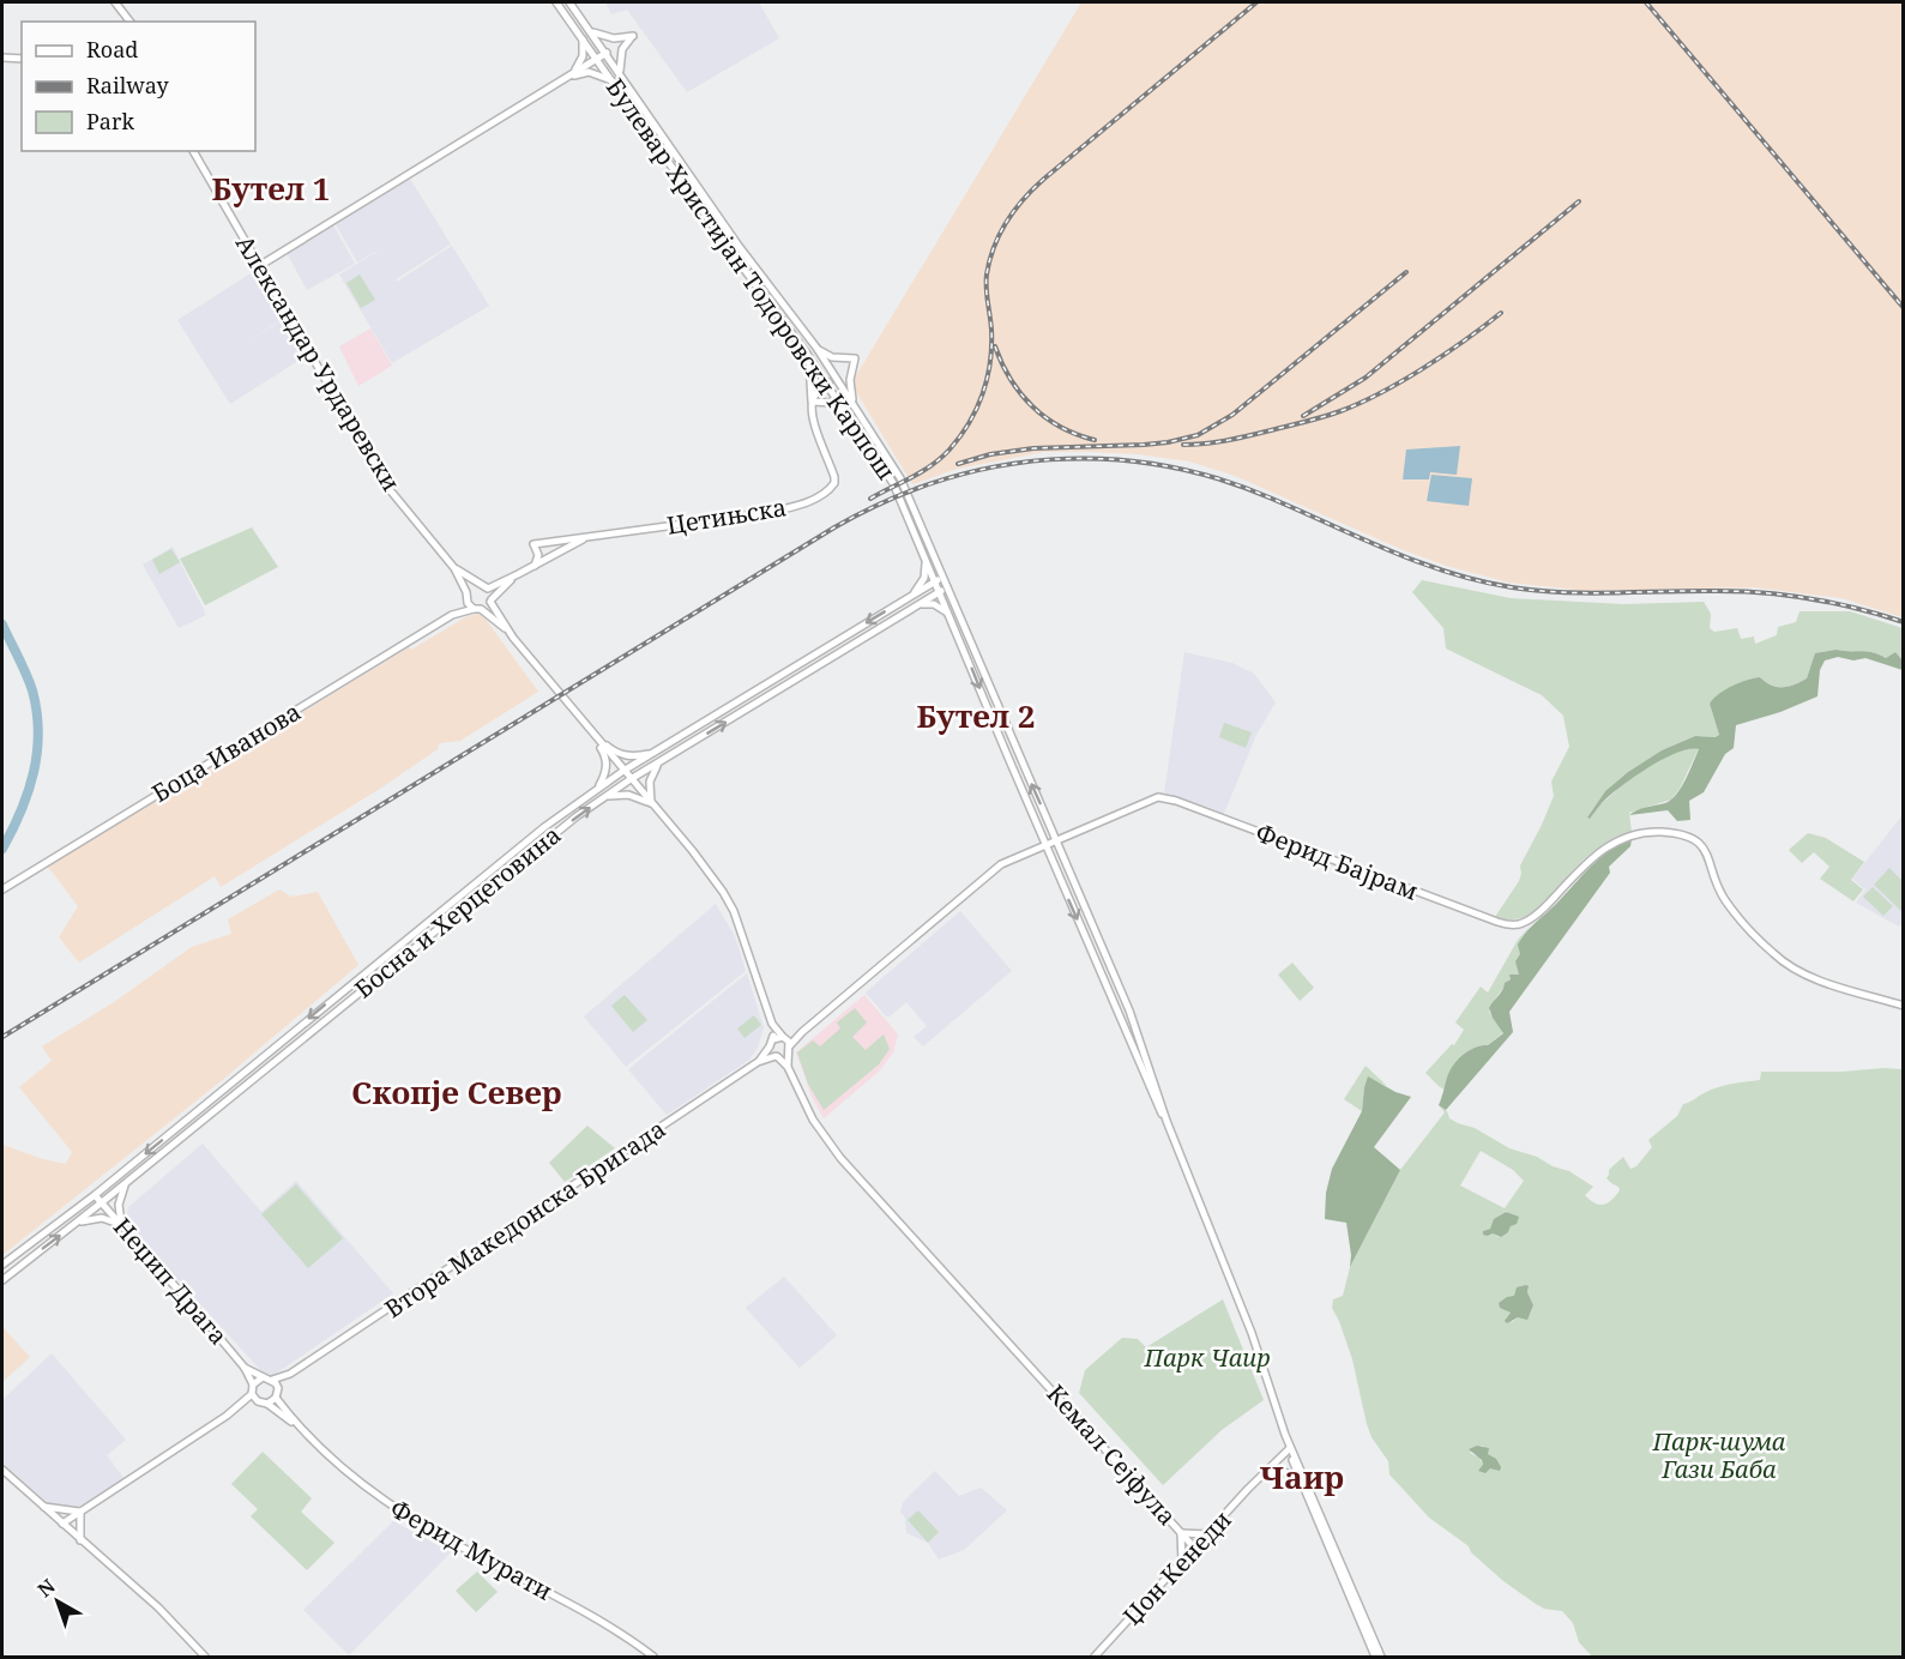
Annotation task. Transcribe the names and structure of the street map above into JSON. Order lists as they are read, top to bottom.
{
  "streets": {
    "street": [
      "Булевар Христијан Тодоровски Карпош",
      "Александар Урдаревски",
      "Цетињска",
      "Боца Иванова",
      "Ферид Бајрам",
      "Босна и Херцеговина",
      "Втора Македонска Бригада",
      "Неџип Драга",
      "Кемал Сејфула",
      "Ферид Мурати",
      "Џон Кенеди"
    ]
  },
  "crossings": [
    ["Булевар Христијан Тодоровски Карпош", "Цетињска"],
    ["Булевар Христијан Тодоровски Карпош", "Ферид Бајрам"],
    ["Булевар Христијан Тодоровски Карпош", "Босна и Херцеговина"],
    ["Булевар Христијан Тодоровски Карпош", "Џон Кенеди"],
    ["Александар Урдаревски", "Боца Иванова"],
    ["Босна и Херцеговина", "Неџип Драга"],
    ["Втора Македонска Бригада", "Неџип Драга"],
    ["Втора Македонска Бригада", "Ферид Мурати"],
    ["Неџип Драга", "Ферид Мурати"],
    ["Кемал Сејфула", "Џон Кенеди"]
  ],
  "districts": [
    "Бутел 1",
    "Бутел 2",
    "Скопје Север",
    "Чаир"
  ],
  "parks": ["Парк Чаир", "Парк-шума Гази Баба"],
  "legend": ["Road", "Railway", "Park"],
  "north": "top left"
}
